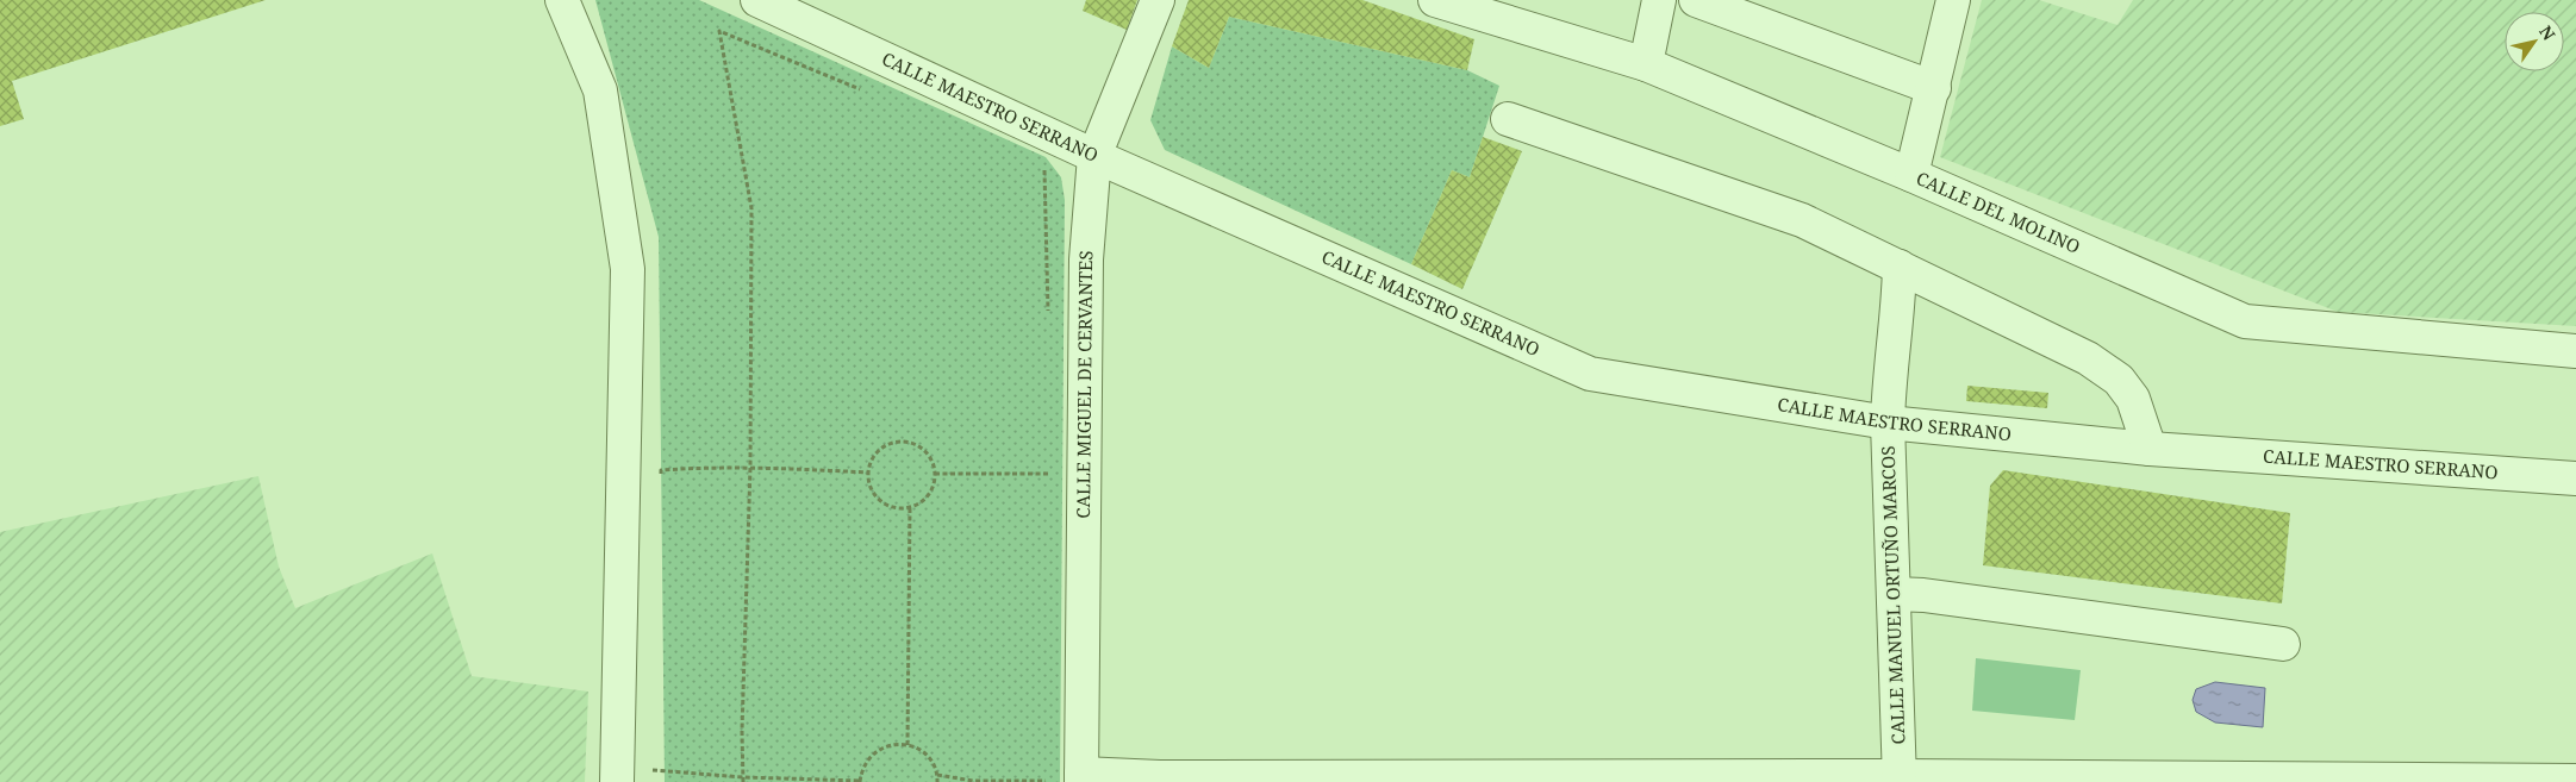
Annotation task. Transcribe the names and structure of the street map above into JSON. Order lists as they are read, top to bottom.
{
  "streets": {
    "street": [
      "CALLE MAESTRO SERRANO",
      "CALLE DEL MOLINO",
      "CALLE MIGUEL DE CERVANTES",
      "CALLE MANUEL ORTUÑO MARCOS"
    ]
  },
  "crossings": [
    ["CALLE MAESTRO SERRANO", "CALLE MIGUEL DE CERVANTES"],
    ["CALLE MAESTRO SERRANO", "CALLE MANUEL ORTUÑO MARCOS"]
  ],
  "north": "top right"
}
